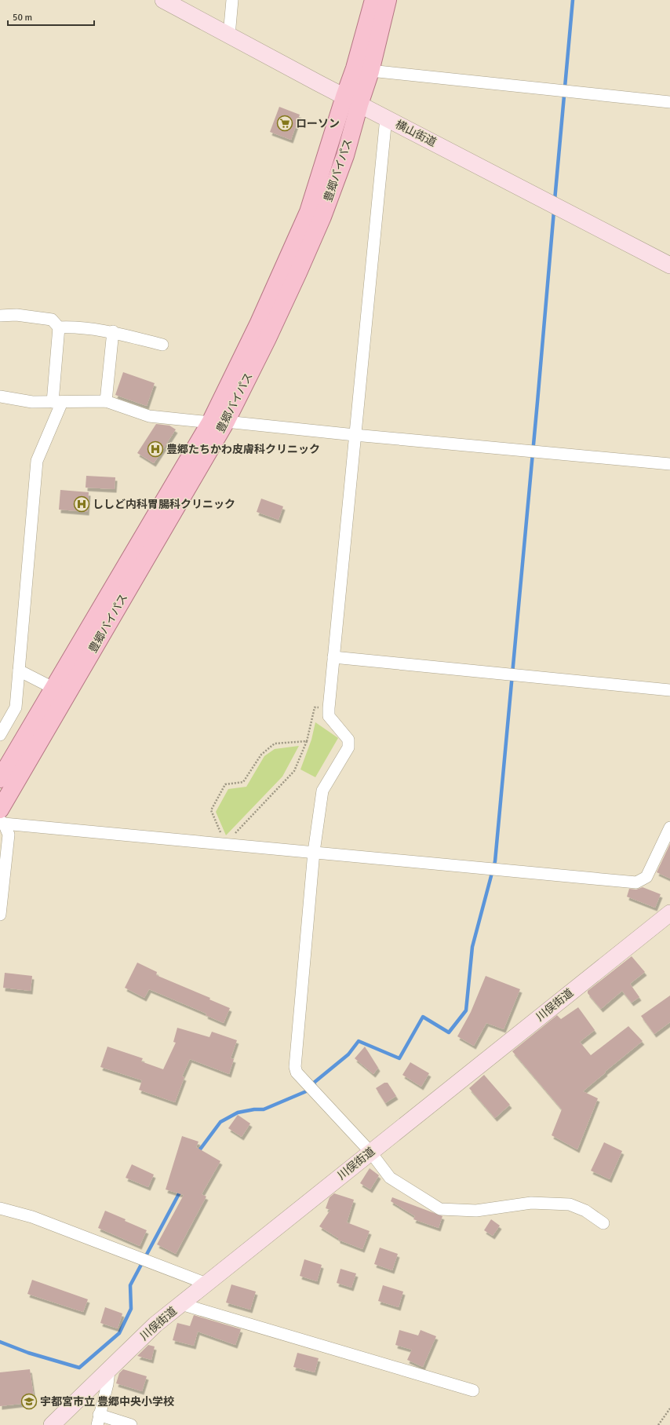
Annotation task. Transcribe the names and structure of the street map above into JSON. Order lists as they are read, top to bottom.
{
  "streets": {
    "main road": ["横山街道", "豊郷バイパス", "川俣街道"]
  },
  "crossings": [
    ["横山街道", "豊郷バイパス"]
  ],
  "places": {
    "supermarket": ["ローソン"],
    "hospital": ["豊郷たちかわ皮膚科クリニック", "ししど内科胃腸科クリニック"],
    "school or university": ["宇都宮市立 豊郷中央小学校"]
  },
  "scale_bar": "50 m"
}
